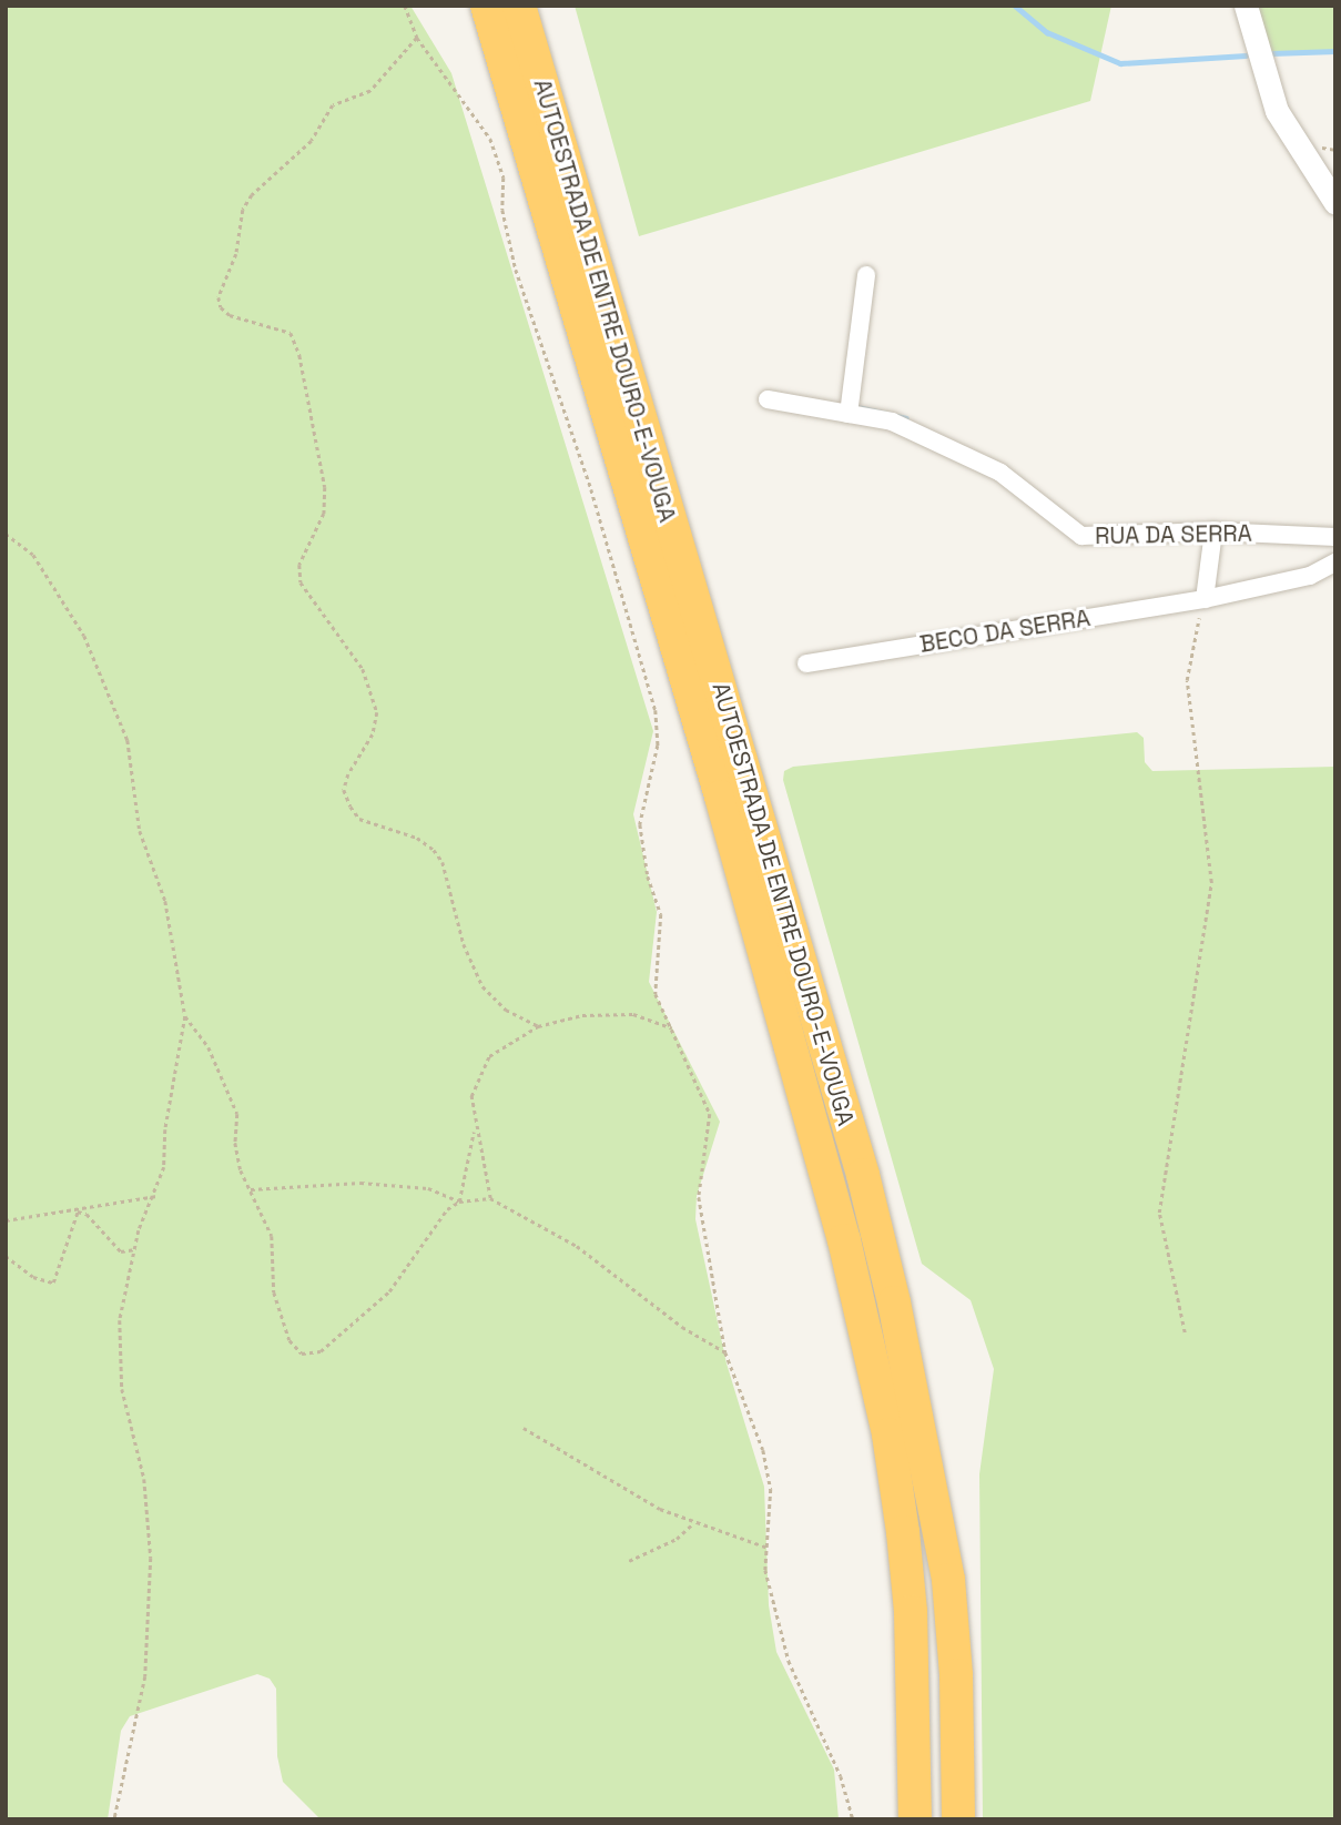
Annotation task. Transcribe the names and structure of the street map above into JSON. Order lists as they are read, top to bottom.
{
  "streets": {
    "highway": ["AUTOESTRADA DE ENTRE DOURO-E-VOUGA"],
    "street": ["RUA DA SERRA", "BECO DA SERRA"]
  }
}
